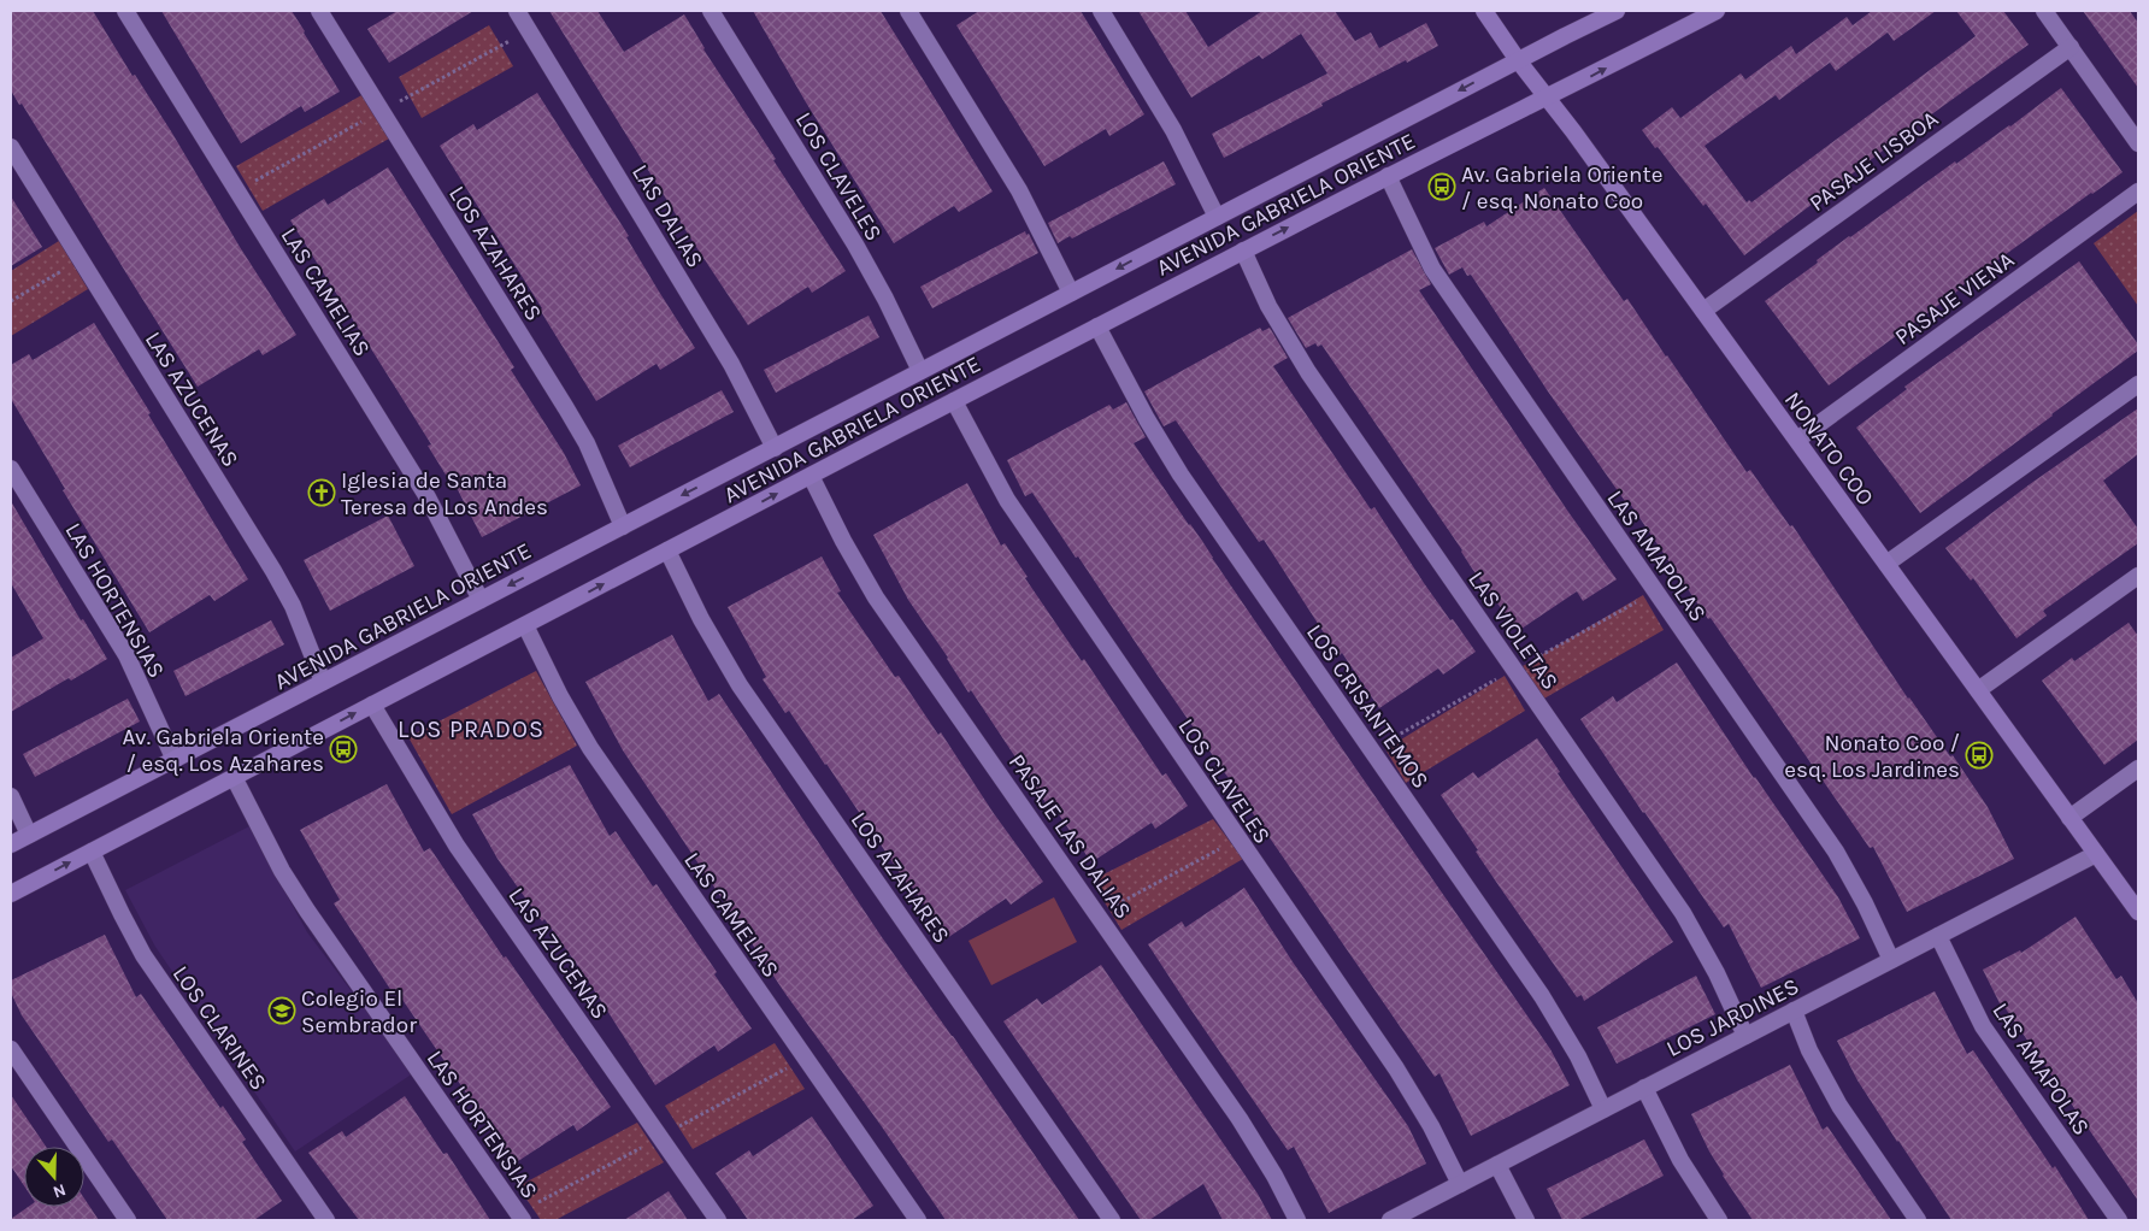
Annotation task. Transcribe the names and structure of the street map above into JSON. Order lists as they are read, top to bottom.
{
  "streets": {
    "main road": ["AVENIDA GABRIELA ORIENTE", "NONATO COO"],
    "street": [
      "PASAJE LISBOA",
      "LOS CLAVELES",
      "LAS DALIAS",
      "LOS AZAHARES",
      "LAS CAMELIAS",
      "PASAJE VIENA",
      "LAS AZUCENAS",
      "LAS AMAPOLAS",
      "LAS HORTENSIAS",
      "LAS VIOLETAS",
      "LOS CRISANTEMOS",
      "PASAJE LAS DALIAS",
      "LOS JARDINES",
      "LOS CLARINES"
    ]
  },
  "crossings": [
    ["PASAJE LISBOA", "NONATO COO"],
    ["LOS CLAVELES", "AVENIDA GABRIELA ORIENTE"],
    ["LOS CLAVELES", "LOS JARDINES"],
    ["AVENIDA GABRIELA ORIENTE", "LAS DALIAS"],
    ["AVENIDA GABRIELA ORIENTE", "LOS AZAHARES"],
    ["AVENIDA GABRIELA ORIENTE", "LAS CAMELIAS"],
    ["AVENIDA GABRIELA ORIENTE", "LAS AZUCENAS"],
    ["AVENIDA GABRIELA ORIENTE", "NONATO COO"],
    ["AVENIDA GABRIELA ORIENTE", "LAS AMAPOLAS"],
    ["AVENIDA GABRIELA ORIENTE", "LAS HORTENSIAS"],
    ["AVENIDA GABRIELA ORIENTE", "LAS VIOLETAS"],
    ["AVENIDA GABRIELA ORIENTE", "LOS CRISANTEMOS"],
    ["AVENIDA GABRIELA ORIENTE", "PASAJE LAS DALIAS"],
    ["AVENIDA GABRIELA ORIENTE", "LOS CLARINES"],
    ["PASAJE VIENA", "NONATO COO"],
    ["NONATO COO", "LOS JARDINES"],
    ["LAS AMAPOLAS", "LOS JARDINES"],
    ["LAS VIOLETAS", "LOS JARDINES"],
    ["LOS CRISANTEMOS", "LOS JARDINES"]
  ],
  "districts": ["LOS PRADOS"],
  "places": {
    "bus stop": ["Av. Gabriela Oriente / esq. Nonato Coo", "Av. Gabriela Oriente / esq. Los Azahares", "Nonato Coo / esq. Los Jardines"],
    "church": ["Iglesia de Santa Teresa de Los Andes"],
    "school or university": ["Colegio El Sembrador"]
  },
  "north": "bottom"
}
